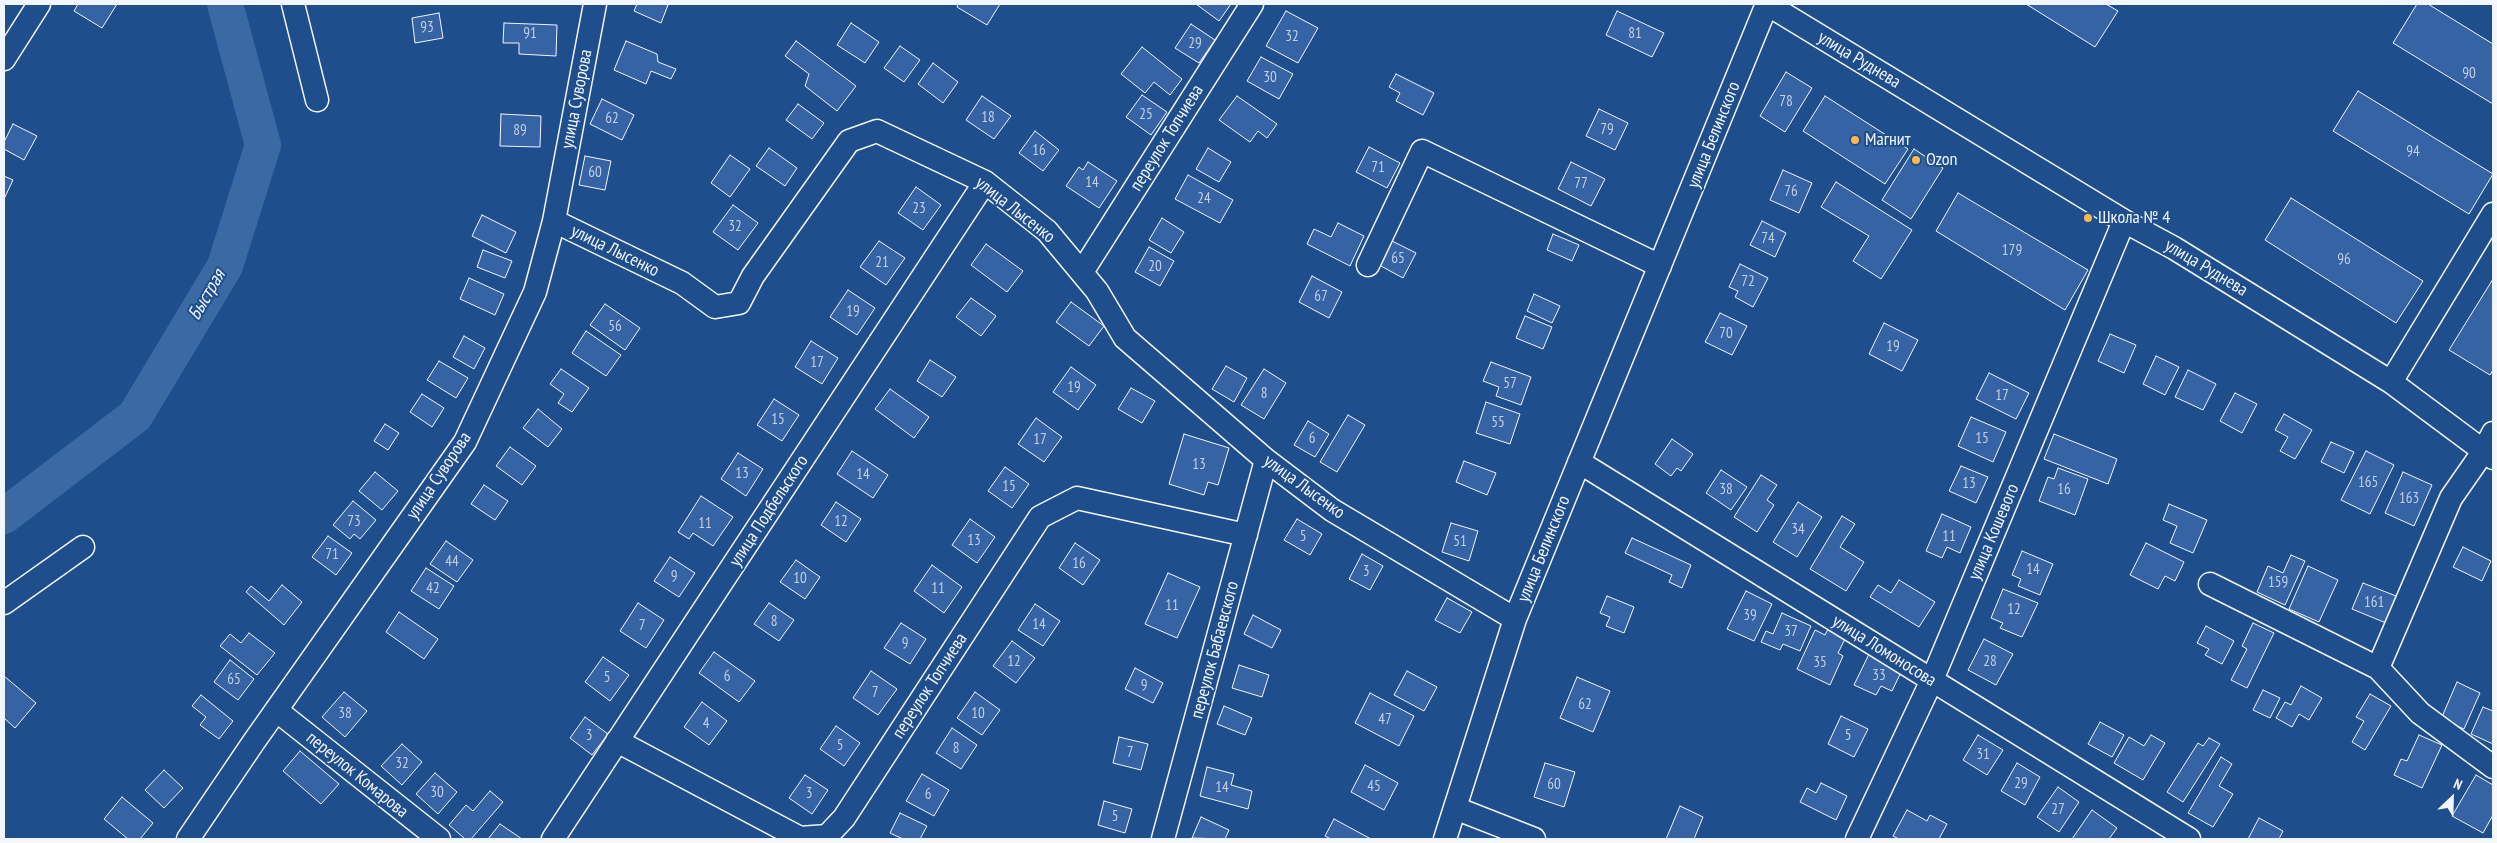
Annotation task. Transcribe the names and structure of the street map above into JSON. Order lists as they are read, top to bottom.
{
  "streets": {
    "street": [
      "улица Руднева",
      "улица Суворова",
      "улица Белинского",
      "переулок Топчиева",
      "улица Лысенко",
      "улица Подбельского",
      "улица Кошевого",
      "переулок Бабаевского",
      "улица Ломоносова",
      "переулок Комарова"
    ]
  },
  "crossings": [
    ["улица Руднева", "улица Белинского"],
    ["улица Руднева", "улица Кошевого"],
    ["улица Суворова", "улица Лысенко"],
    ["улица Суворова", "переулок Комарова"],
    ["улица Белинского", "улица Лысенко"],
    ["улица Белинского", "улица Ломоносова"],
    ["переулок Топчиева", "улица Лысенко"],
    ["переулок Топчиева", "улица Подбельского"],
    ["переулок Топчиева", "переулок Бабаевского"],
    ["улица Лысенко", "улица Подбельского"],
    ["улица Лысенко", "переулок Бабаевского"],
    ["улица Кошевого", "улица Ломоносова"]
  ],
  "water": ["Быстрая"],
  "places": ["Магнит", "Ozon", "Школа № 4"],
  "house_numbers": [
    "93",
    "91",
    "81",
    "32",
    "29",
    "90",
    "30",
    "78",
    "25",
    "18",
    "62",
    "79",
    "89",
    "16",
    "94",
    "71",
    "60",
    "14",
    "77",
    "76",
    "24",
    "23",
    "32",
    "74",
    "179",
    "65",
    "96",
    "21",
    "20",
    "72",
    "67",
    "19",
    "56",
    "70",
    "19",
    "17",
    "57",
    "19",
    "8",
    "17",
    "15",
    "55",
    "6",
    "15",
    "17",
    "13",
    "13",
    "14",
    "165",
    "13",
    "15",
    "38",
    "16",
    "163",
    "73",
    "12",
    "11",
    "34",
    "5",
    "11",
    "13",
    "51",
    "71",
    "44",
    "16",
    "14",
    "3",
    "9",
    "10",
    "159",
    "42",
    "11",
    "161",
    "11",
    "12",
    "39",
    "8",
    "14",
    "7",
    "37",
    "9",
    "12",
    "28",
    "35",
    "33",
    "6",
    "5",
    "65",
    "9",
    "7",
    "62",
    "38",
    "10",
    "47",
    "4",
    "3",
    "5",
    "5",
    "8",
    "7",
    "31",
    "32",
    "29",
    "60",
    "45",
    "14",
    "30",
    "3",
    "6",
    "27",
    "5"
  ],
  "north": "top right"
}
